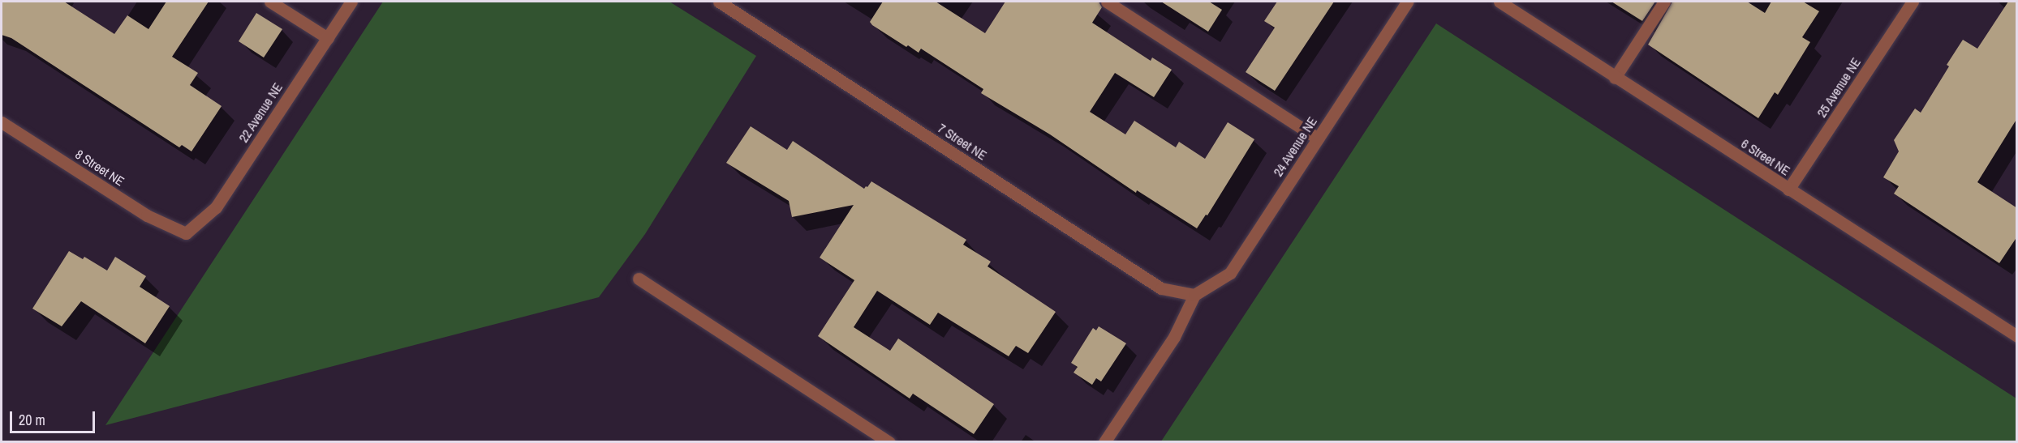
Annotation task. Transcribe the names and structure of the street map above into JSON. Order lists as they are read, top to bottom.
{
  "streets": {
    "street": [
      "25 Avenue NE",
      "22 Avenue NE",
      "7 Street NE",
      "24 Avenue NE",
      "6 Street NE",
      "8 Street NE"
    ]
  },
  "crossings": [
    ["25 Avenue NE", "6 Street NE"],
    ["22 Avenue NE", "8 Street NE"],
    ["7 Street NE", "24 Avenue NE"]
  ],
  "scale_bar": "20 m"
}
